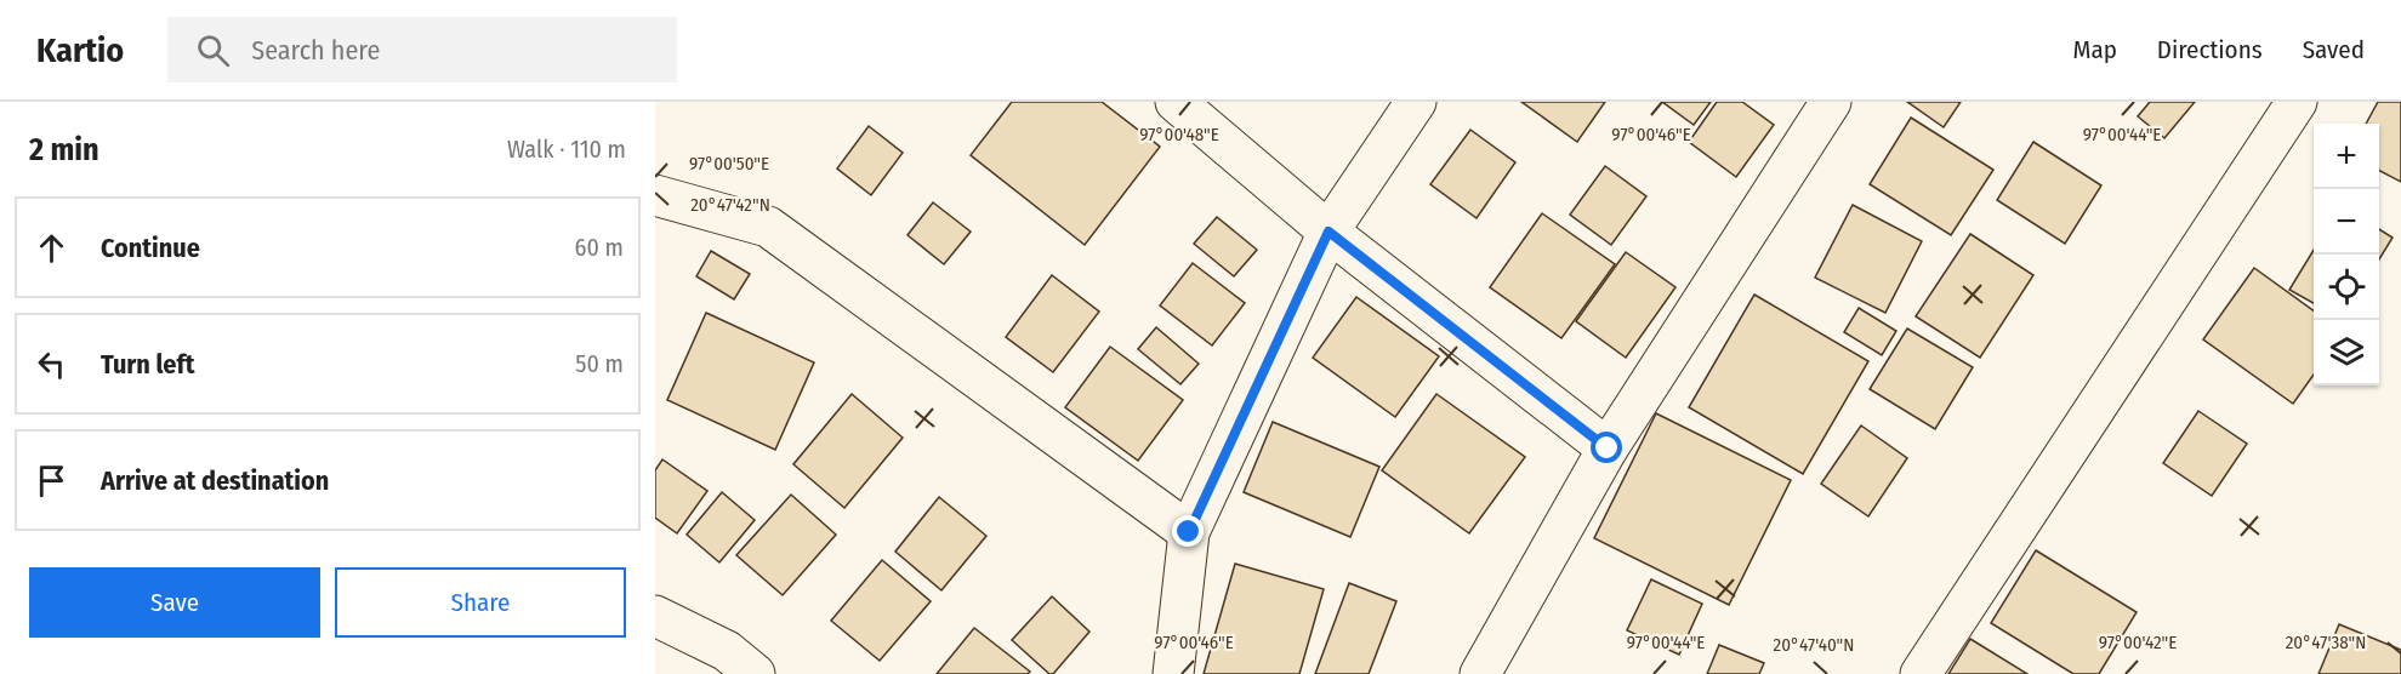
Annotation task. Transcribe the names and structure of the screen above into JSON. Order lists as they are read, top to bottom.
{
  "page": {
    "header": "Kartio",
    "search": "Search here",
    "nav": ["Map", "Directions", "Saved"],
    "heading": ["2 min", "Walk · 110 m"],
    "map_buttons": ["+", "−"],
    "list": [
      ["Continue", "60 m"],
      ["Turn left", "50 m"],
      "Arrive at destination"
    ],
    "buttons": ["Save", "Share"]
  },
  "coordinates": [
    "97°00'48\"E",
    "97°00'46\"E",
    "97°00'44\"E",
    "97°00'50\"E",
    "20°47'42\"N",
    "97°00'42\"E",
    "20°47'38\"N",
    "20°47'40\"N"
  ]
}
